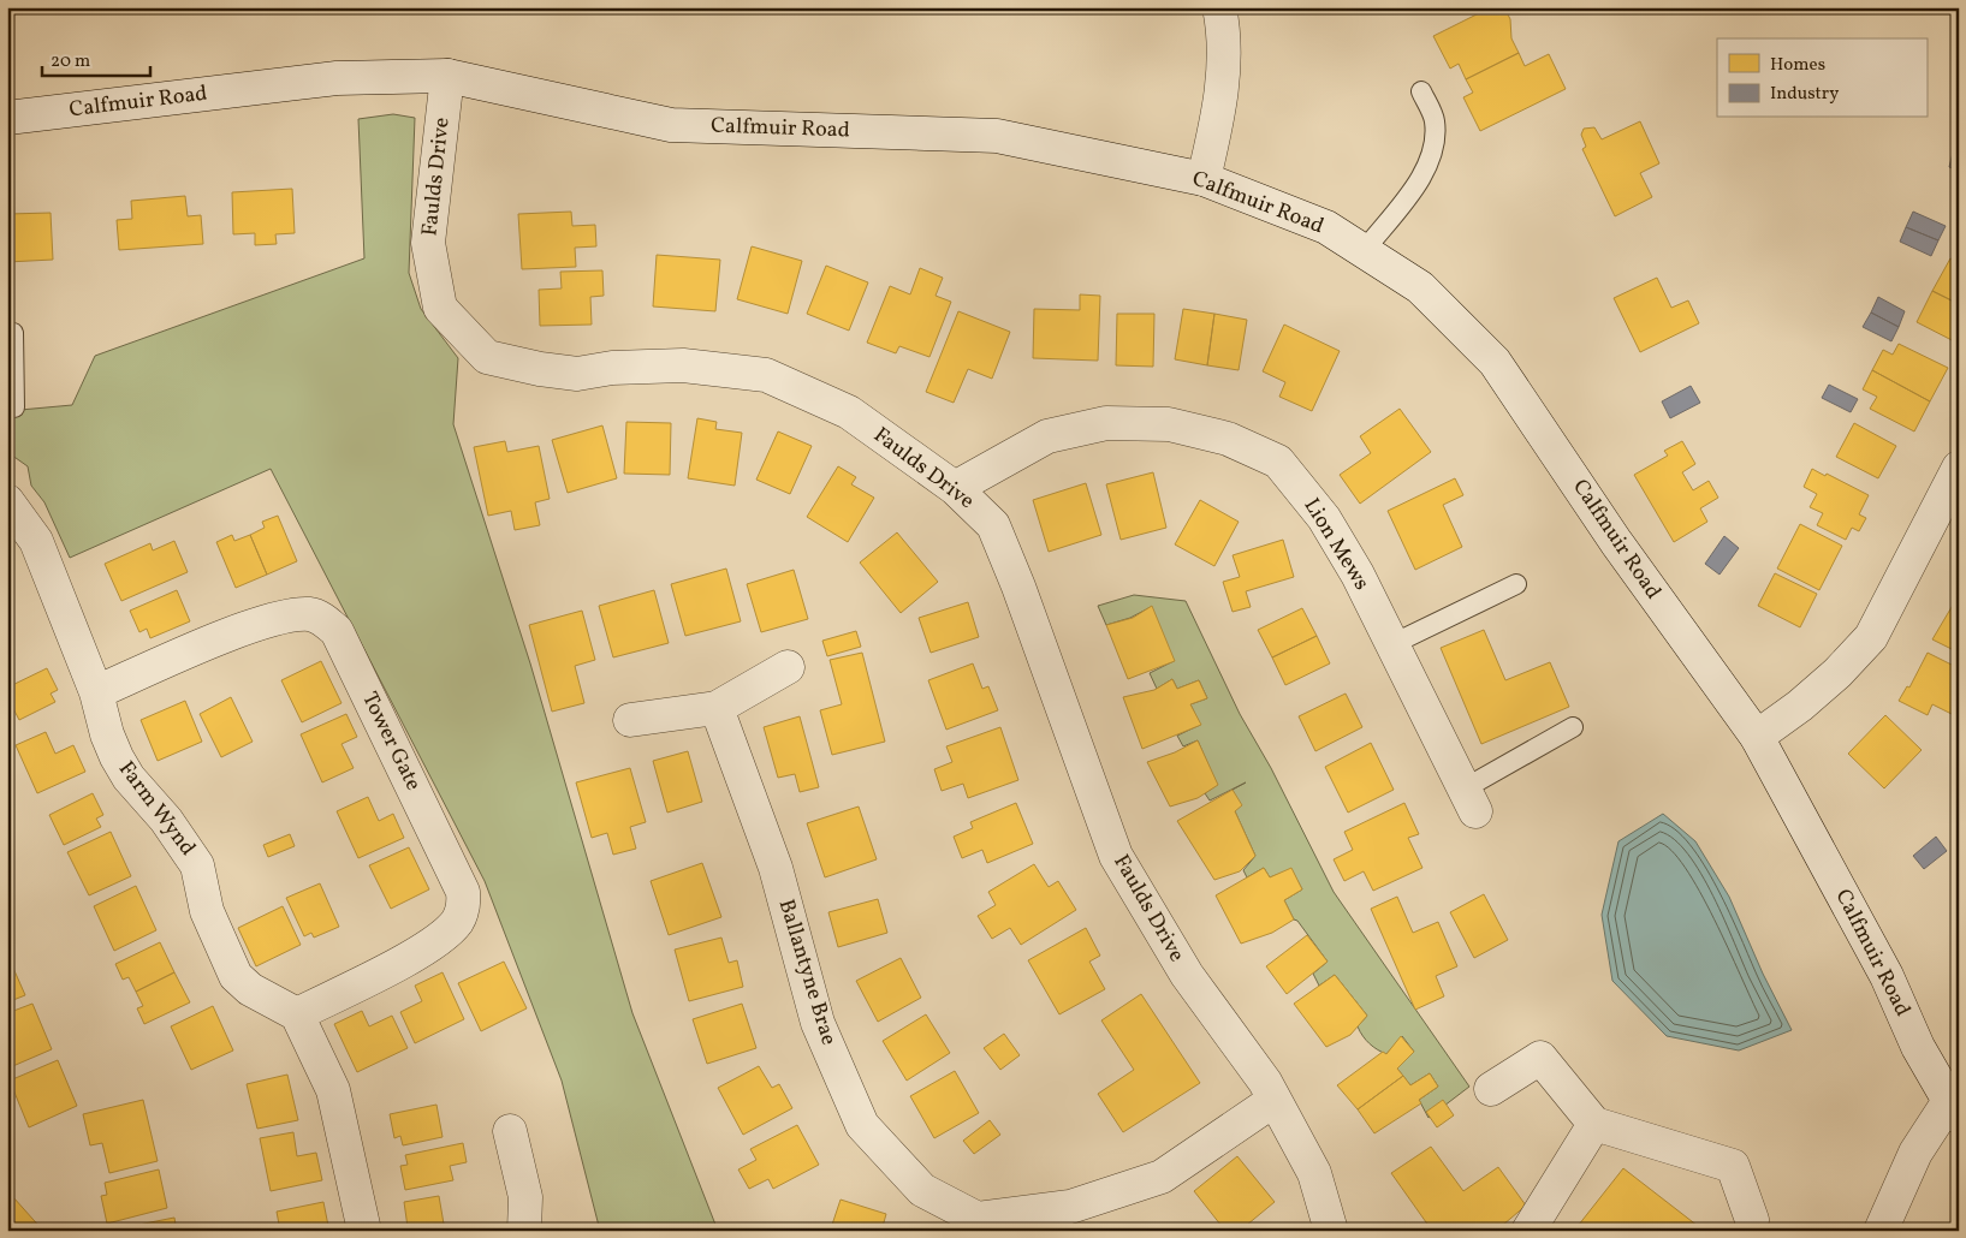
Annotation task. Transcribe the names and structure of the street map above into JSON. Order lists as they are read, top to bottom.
{
  "streets": {
    "street": [
      "Calfmuir Road",
      "Faulds Drive",
      "Lion Mews",
      "Tower Gate",
      "Farm Wynd",
      "Ballantyne Brae"
    ]
  },
  "crossings": [
    ["Calfmuir Road", "Faulds Drive"],
    ["Faulds Drive", "Lion Mews"],
    ["Faulds Drive", "Ballantyne Brae"],
    ["Tower Gate", "Farm Wynd"]
  ],
  "legend": ["Homes", "Industry"],
  "scale_bar": "20 m"
}
